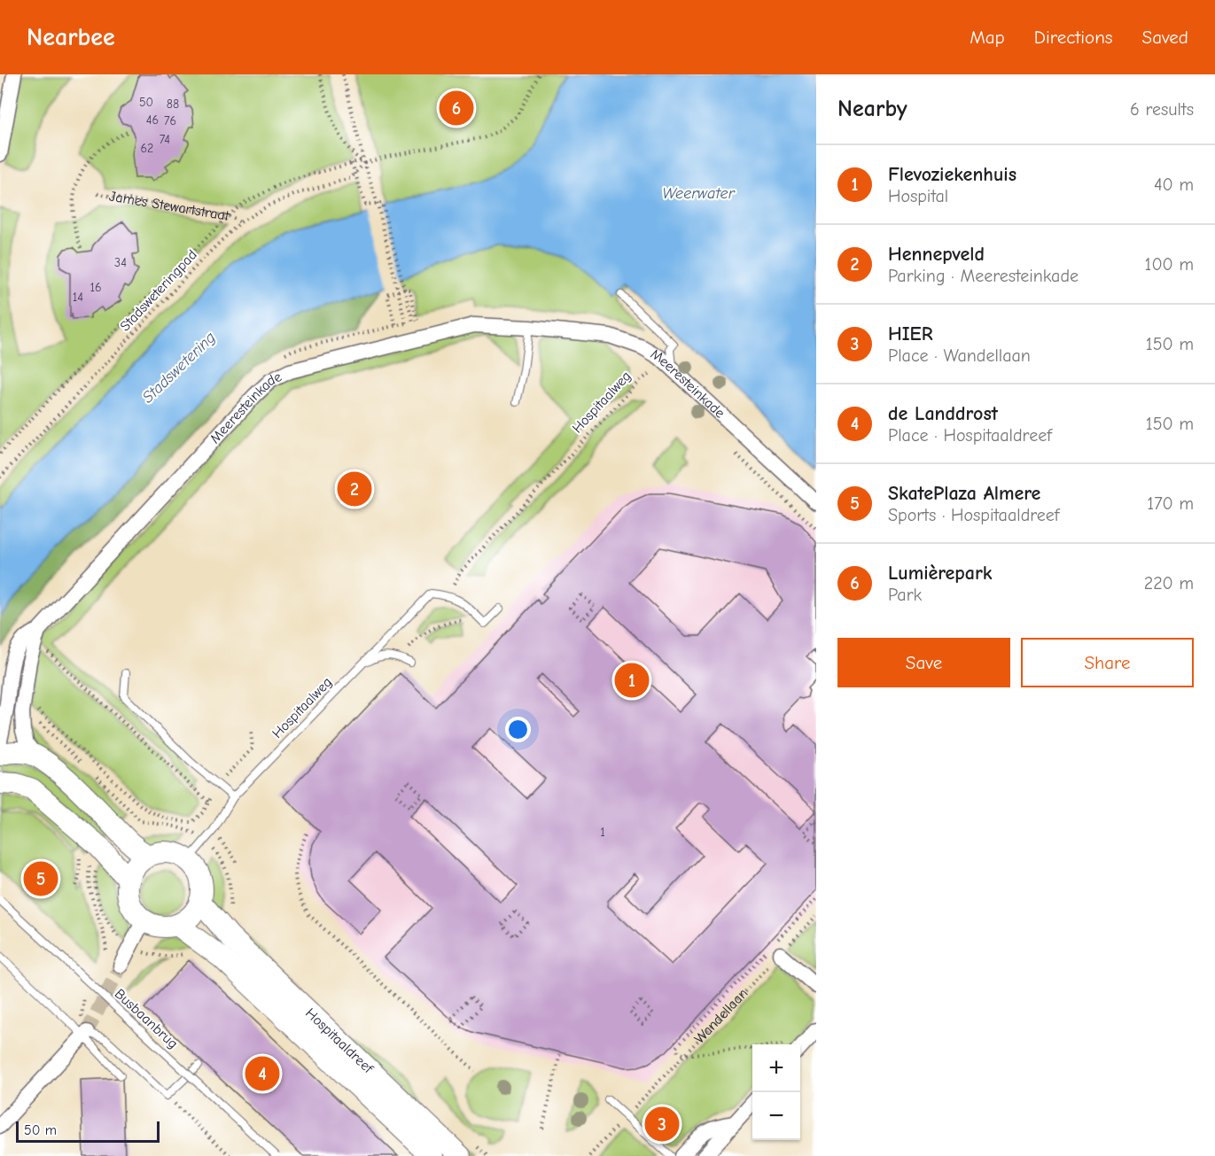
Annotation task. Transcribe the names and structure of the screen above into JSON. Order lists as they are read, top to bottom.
{
  "streets": {
    "main road": ["Hospitaaldreef"],
    "street": ["Meeresteinkade"],
    "lane": ["Hospitaalweg", "Busbaanbrug"],
    "path": ["James Stewartstraat", "Stadsweteringpad", "Wandellaan"]
  },
  "crossings": [
    ["James Stewartstraat", "Stadsweteringpad"],
    ["Hospitaalweg", "Hospitaaldreef"]
  ],
  "water": ["Weerwater", "Stadswetering"],
  "house_numbers": [
    "50",
    "88",
    "46",
    "76",
    "74",
    "62",
    "34",
    "16",
    "14",
    "1"
  ],
  "scale_bar": "50 m",
  "page": {
    "header": "Nearbee",
    "nav": ["Map", "Directions", "Saved"],
    "heading": ["Nearby", "6 results"],
    "pins": [
      "6",
      "2",
      "1",
      "5",
      "4",
      "3"
    ],
    "list": [
      {
        "mark": "1",
        "name": "Flevoziekenhuis",
        "note": "Hospital",
        "value": "40 m"
      },
      {
        "mark": "2",
        "name": "Hennepveld",
        "note": "Parking · Meeresteinkade",
        "value": "100 m"
      },
      {
        "mark": "3",
        "name": "HIER",
        "note": "Place · Wandellaan",
        "value": "150 m"
      },
      {
        "mark": "4",
        "name": "de Landdrost",
        "note": "Place · Hospitaaldreef",
        "value": "150 m"
      },
      {
        "mark": "5",
        "name": "SkatePlaza Almere",
        "note": "Sports · Hospitaaldreef",
        "value": "170 m"
      },
      {
        "mark": "6",
        "name": "Lumièrepark",
        "note": "Park",
        "value": "220 m"
      }
    ],
    "buttons": ["Save", "Share"],
    "map_buttons": ["+", "−"],
    "scale": "50 m"
  }
}
